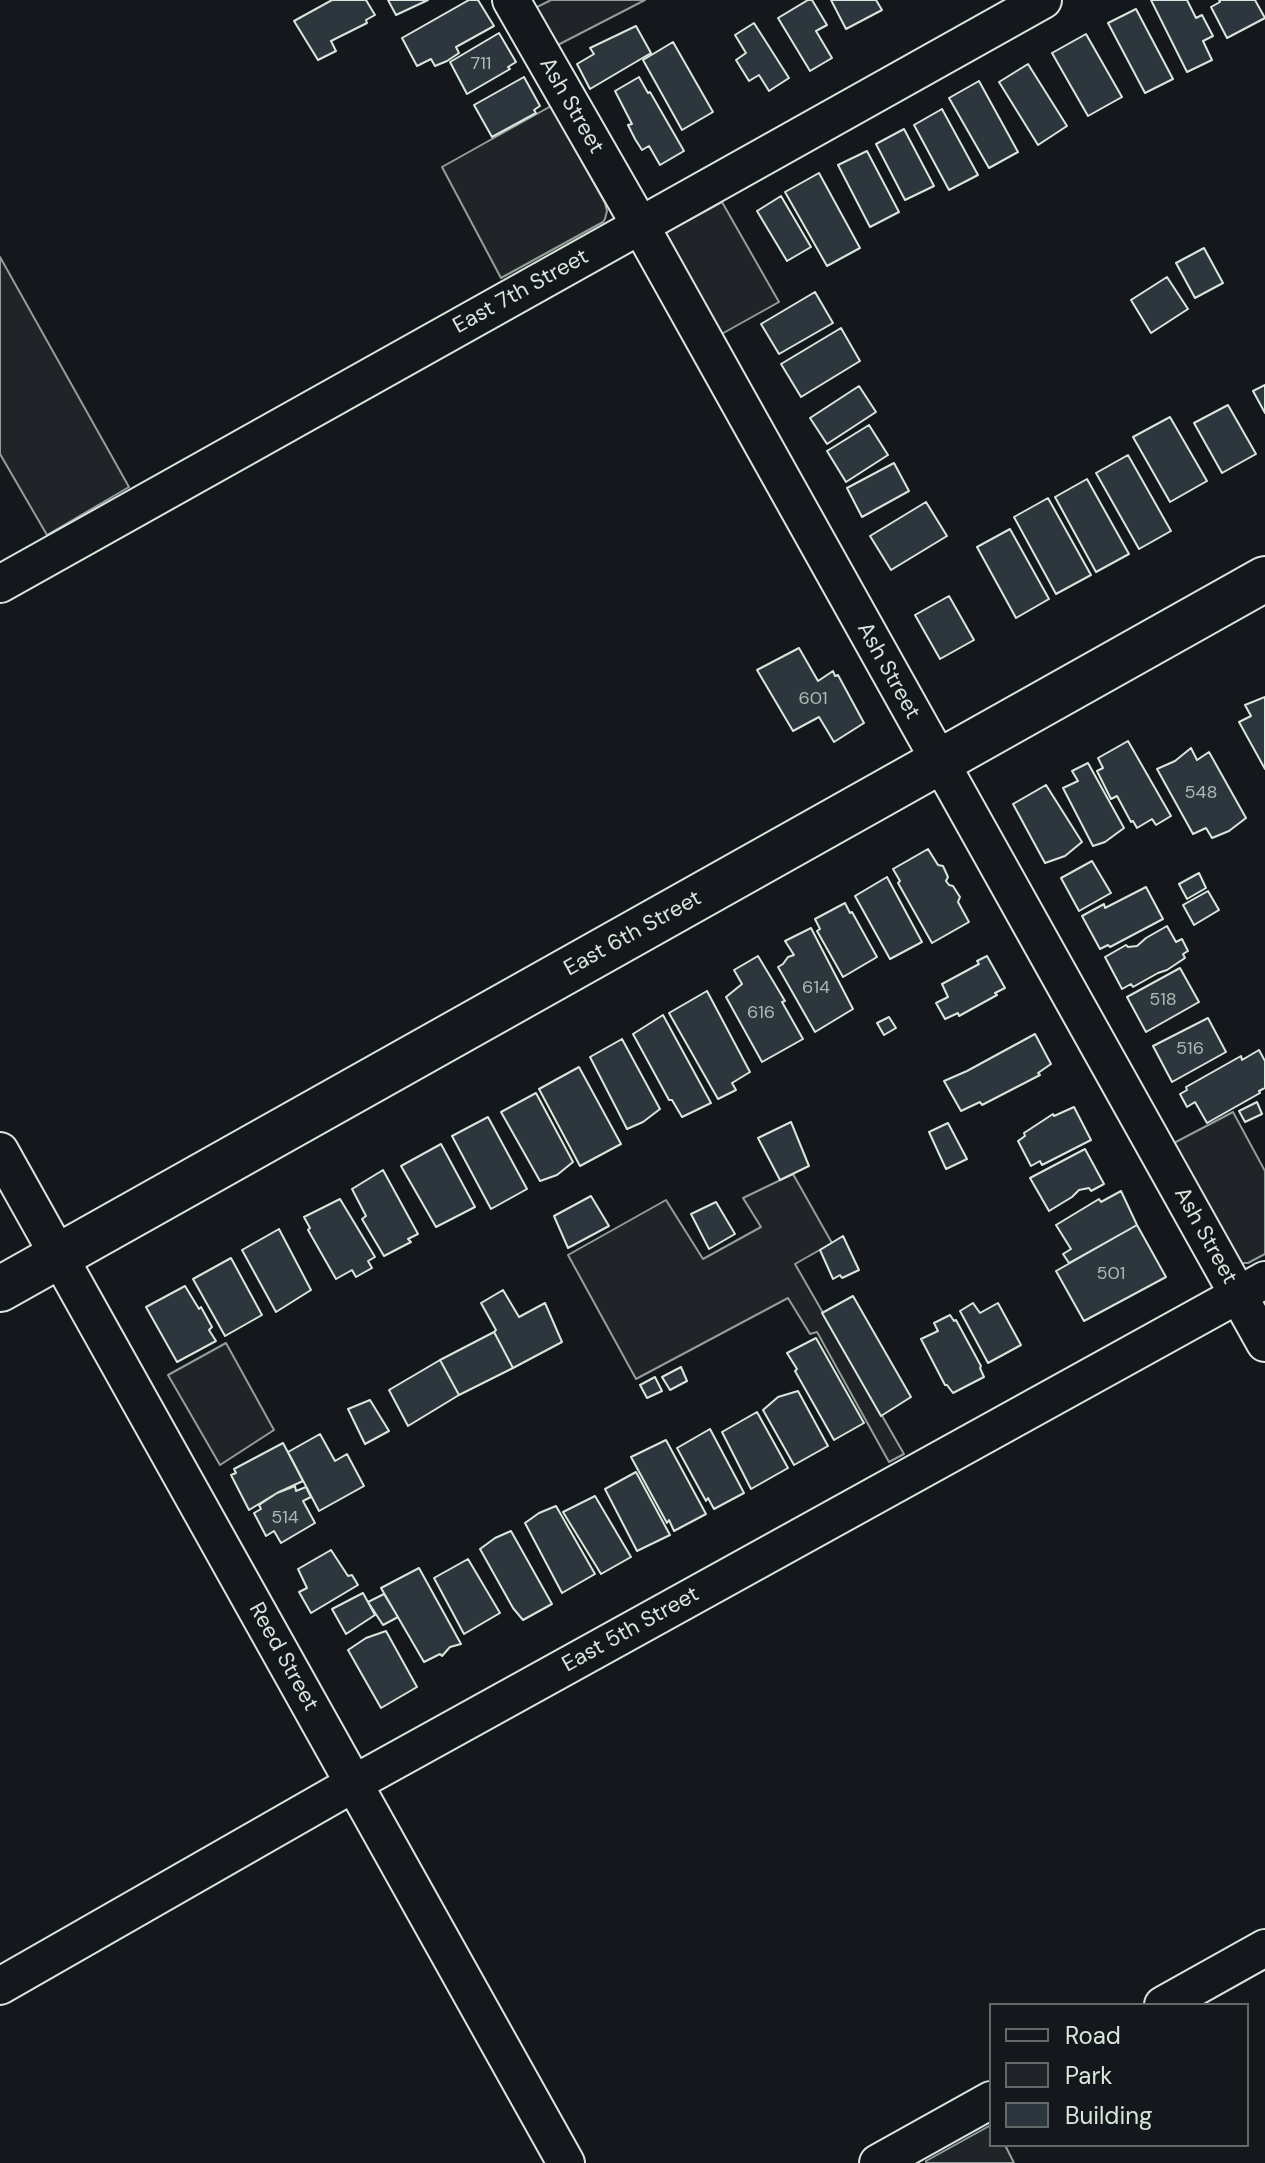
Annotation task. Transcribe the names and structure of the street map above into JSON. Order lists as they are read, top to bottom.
{
  "streets": {
    "main road": ["East 6th Street"],
    "street": [
      "Ash Street",
      "East 7th Street",
      "East 5th Street",
      "Reed Street"
    ]
  },
  "crossings": [
    ["Ash Street", "East 7th Street"],
    ["Ash Street", "East 6th Street"],
    ["Ash Street", "East 5th Street"],
    ["East 6th Street", "Reed Street"],
    ["East 5th Street", "Reed Street"]
  ],
  "house_numbers": [
    "711",
    "601",
    "548",
    "614",
    "518",
    "616",
    "516",
    "501",
    "514"
  ],
  "legend": ["Road", "Park", "Building"]
}
